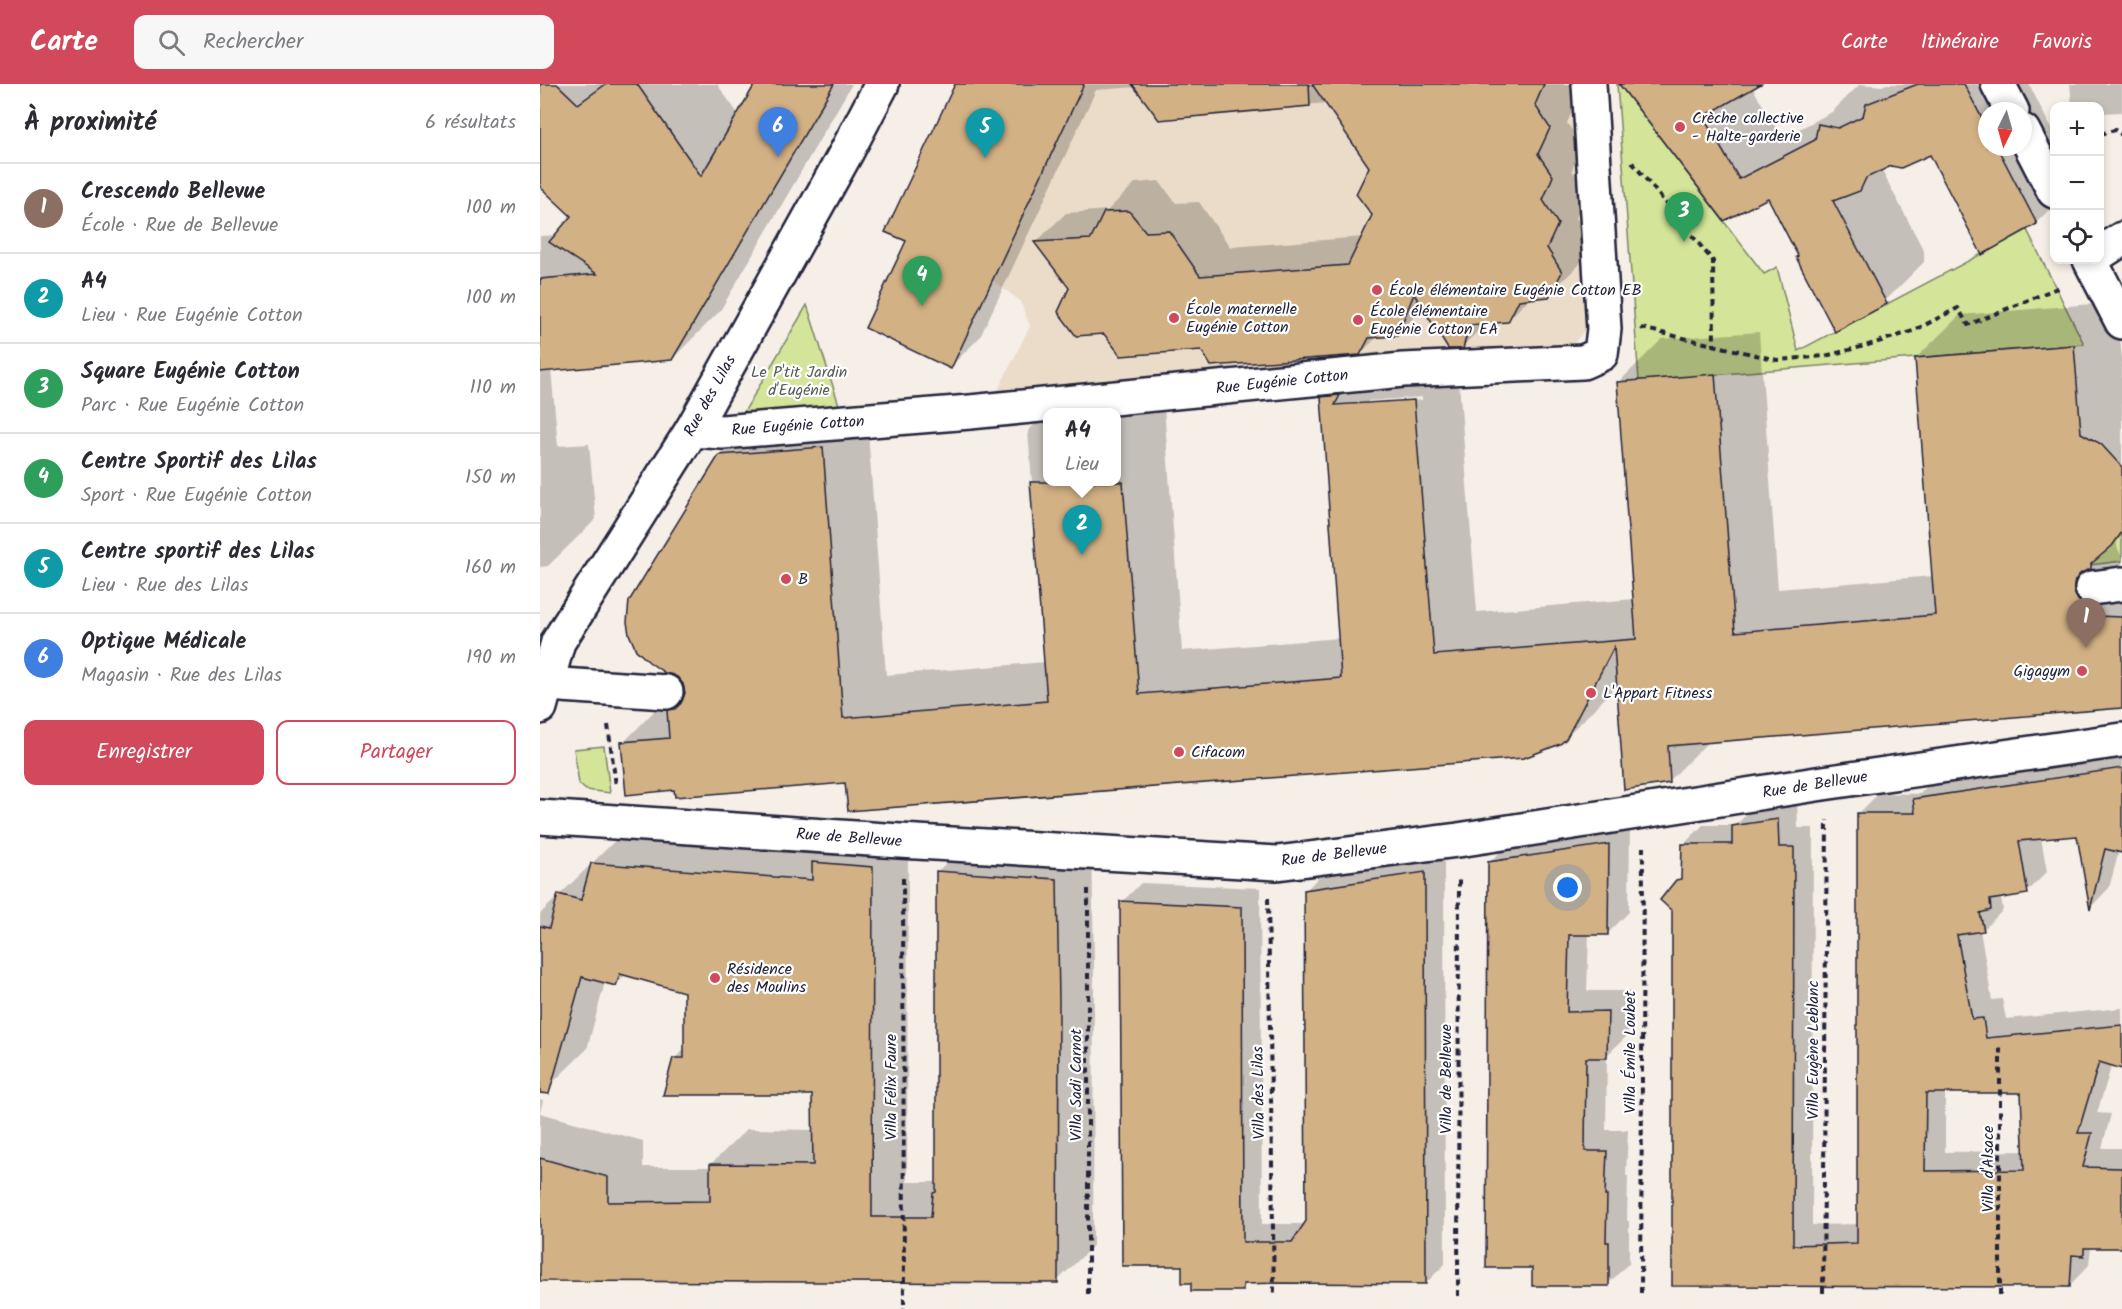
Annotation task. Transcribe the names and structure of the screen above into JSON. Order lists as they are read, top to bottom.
{
  "streets": {
    "street": ["Rue Eugénie Cotton", "Rue des Lilas", "Rue de Bellevue"],
    "path": [
      "Villa Eugène Leblanc",
      "Villa Émile Loubet",
      "Villa de Bellevue",
      "Villa Sadi Carnot",
      "Villa Félix Faure",
      "Villa des Lilas",
      "Villa d'Alsace"
    ]
  },
  "crossings": [
    ["Rue Eugénie Cotton", "Rue des Lilas"],
    ["Rue de Bellevue", "Villa Émile Loubet"]
  ],
  "parks": ["Le P'tit Jardin d'Eugénie"],
  "places": [
    "Crèche collective - Halte-garderie",
    "École élémentaire Eugénie Cotton EB",
    "École maternelle Eugénie Cotton",
    "École élémentaire Eugénie Cotton EA",
    "B",
    "Gigagym",
    "L'Appart Fitness",
    "Cifacom",
    "Résidence des Moulins"
  ],
  "north": "bottom",
  "page": {
    "header": "Carte",
    "search": "Rechercher",
    "nav": ["Carte", "Itinéraire", "Favoris"],
    "heading": ["À proximité", "6 résultats"],
    "map_buttons": ["+", "−"],
    "pins": [
      "6",
      "5",
      "3",
      "4",
      "2",
      "1"
    ],
    "list": [
      {
        "mark": "1",
        "name": "Crescendo Bellevue",
        "note": "École · Rue de Bellevue",
        "value": "100 m"
      },
      {
        "mark": "2",
        "name": "A4",
        "note": "Lieu · Rue Eugénie Cotton",
        "value": "100 m"
      },
      {
        "mark": "3",
        "name": "Square Eugénie Cotton",
        "note": "Parc · Rue Eugénie Cotton",
        "value": "110 m"
      },
      {
        "mark": "4",
        "name": "Centre Sportif des Lilas",
        "note": "Sport · Rue Eugénie Cotton",
        "value": "150 m"
      },
      {
        "mark": "5",
        "name": "Centre sportif des Lilas",
        "note": "Lieu · Rue des Lilas",
        "value": "160 m"
      },
      {
        "mark": "6",
        "name": "Optique Médicale",
        "note": "Magasin · Rue des Lilas",
        "value": "190 m"
      }
    ],
    "popup": ["A4", "Lieu"],
    "buttons": ["Enregistrer", "Partager"]
  }
}
